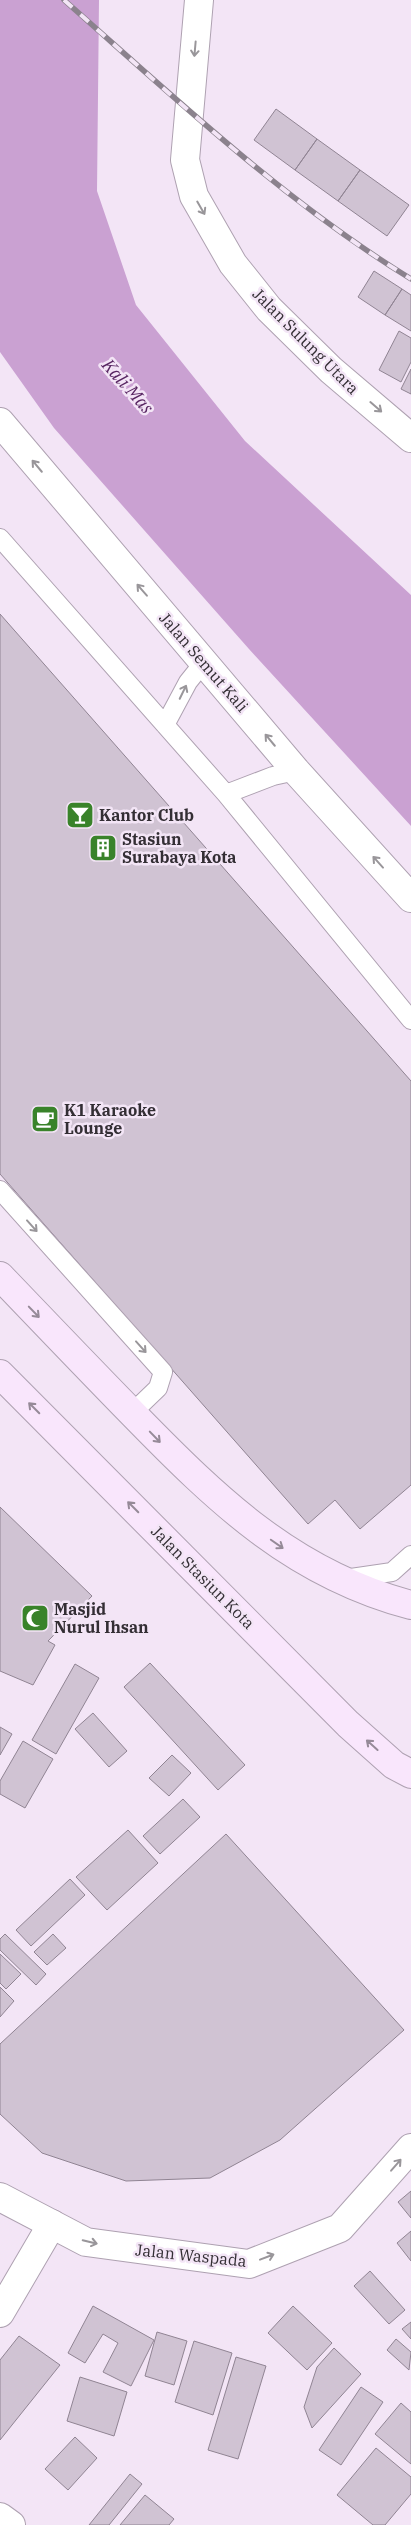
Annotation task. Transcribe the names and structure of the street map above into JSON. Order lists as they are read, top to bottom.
{
  "streets": {
    "main road": ["Jalan Stasiun Kota"],
    "street": ["Jalan Sulung Utara", "Jalan Semut Kali", "Jalan Waspada"]
  },
  "one_way": ["Jalan Sulung Utara", "Jalan Semut Kali", "Jalan Waspada"],
  "water": ["Kali Mas"],
  "places": {
    "bar": ["Kantor Club"],
    "building": ["Stasiun Surabaya Kota"],
    "cafe": ["K1 Karaoke Lounge"],
    "mosque": ["Masjid Nurul Ihsan"]
  }
}
